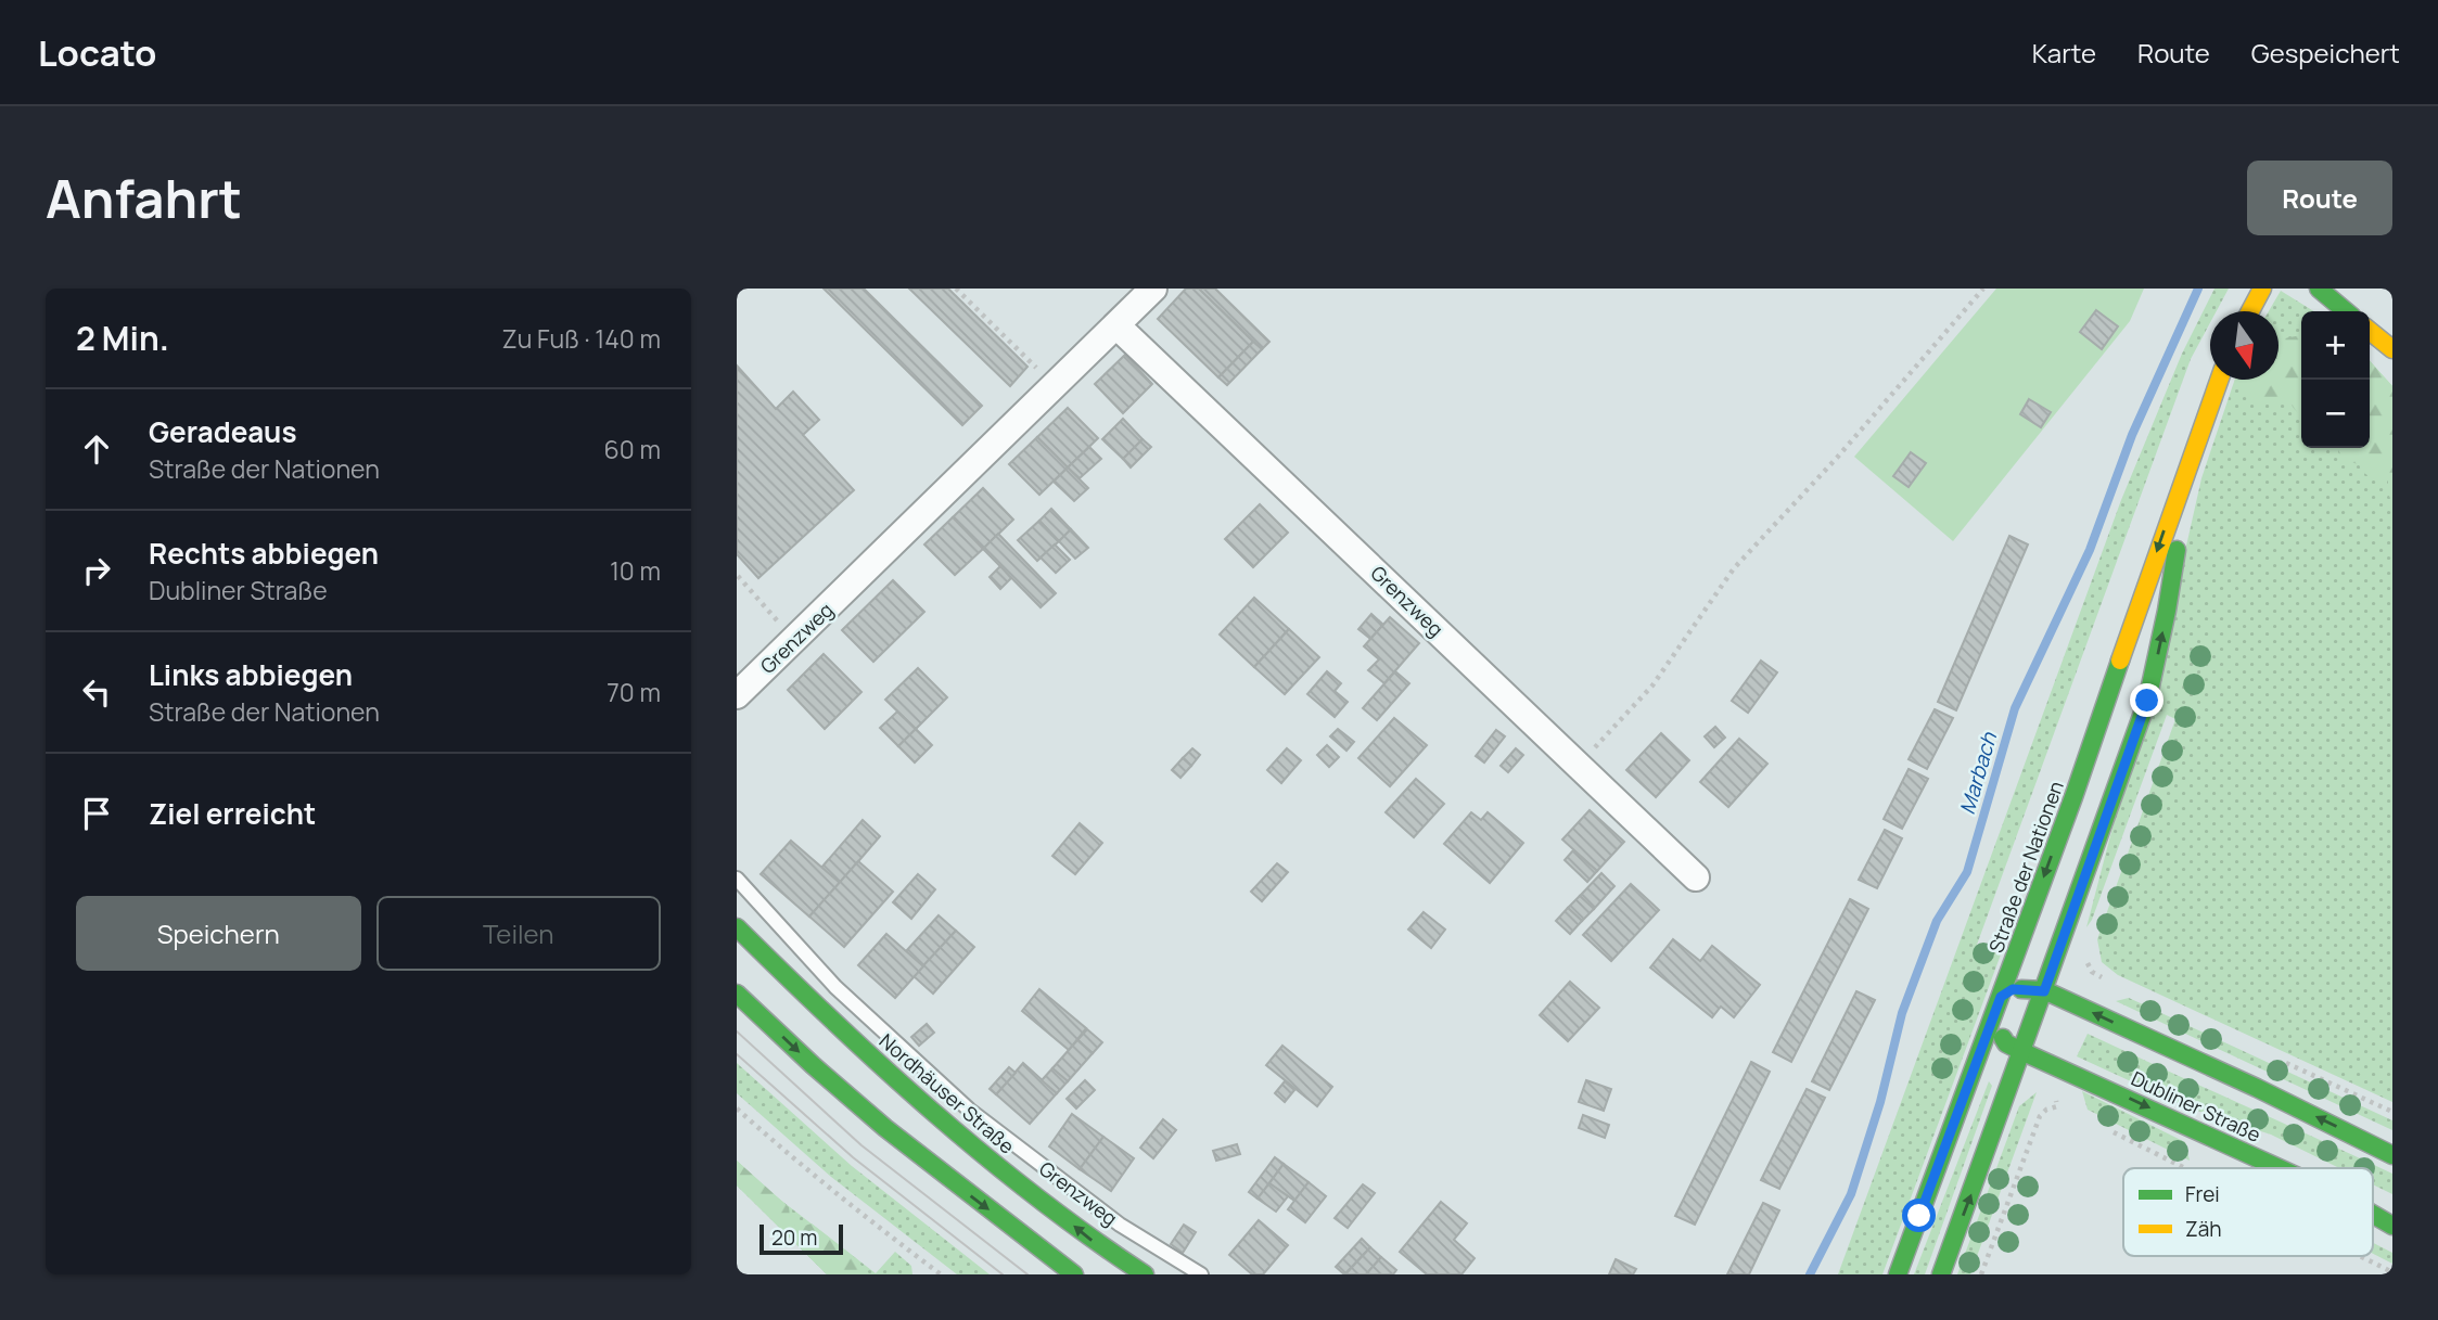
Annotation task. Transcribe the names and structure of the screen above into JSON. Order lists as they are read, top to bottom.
{
  "streets": {
    "main road": ["Straße der Nationen", "Nordhäuser Straße", "Dubliner Straße"],
    "street": ["Grenzweg"]
  },
  "crossings": [
    ["Straße der Nationen", "Dubliner Straße"]
  ],
  "water": ["Marbach"],
  "legend": ["Frei", "Zäh"],
  "scale_bar": "20 m",
  "north": "bottom",
  "page": {
    "header": "Locato",
    "nav": ["Karte", "Route", "Gespeichert"],
    "buttons": [
      "Route",
      ["Speichern", "Teilen"]
    ],
    "title": "Anfahrt",
    "heading": ["2 Min.", "Zu Fuß · 140 m"],
    "map_buttons": ["+", "−"],
    "list": [
      ["Geradeaus", "Straße der Nationen", "60 m"],
      ["Rechts abbiegen", "Dubliner Straße", "10 m"],
      ["Links abbiegen", "Straße der Nationen", "70 m"],
      "Ziel erreicht"
    ],
    "scale": "20 m"
  }
}
